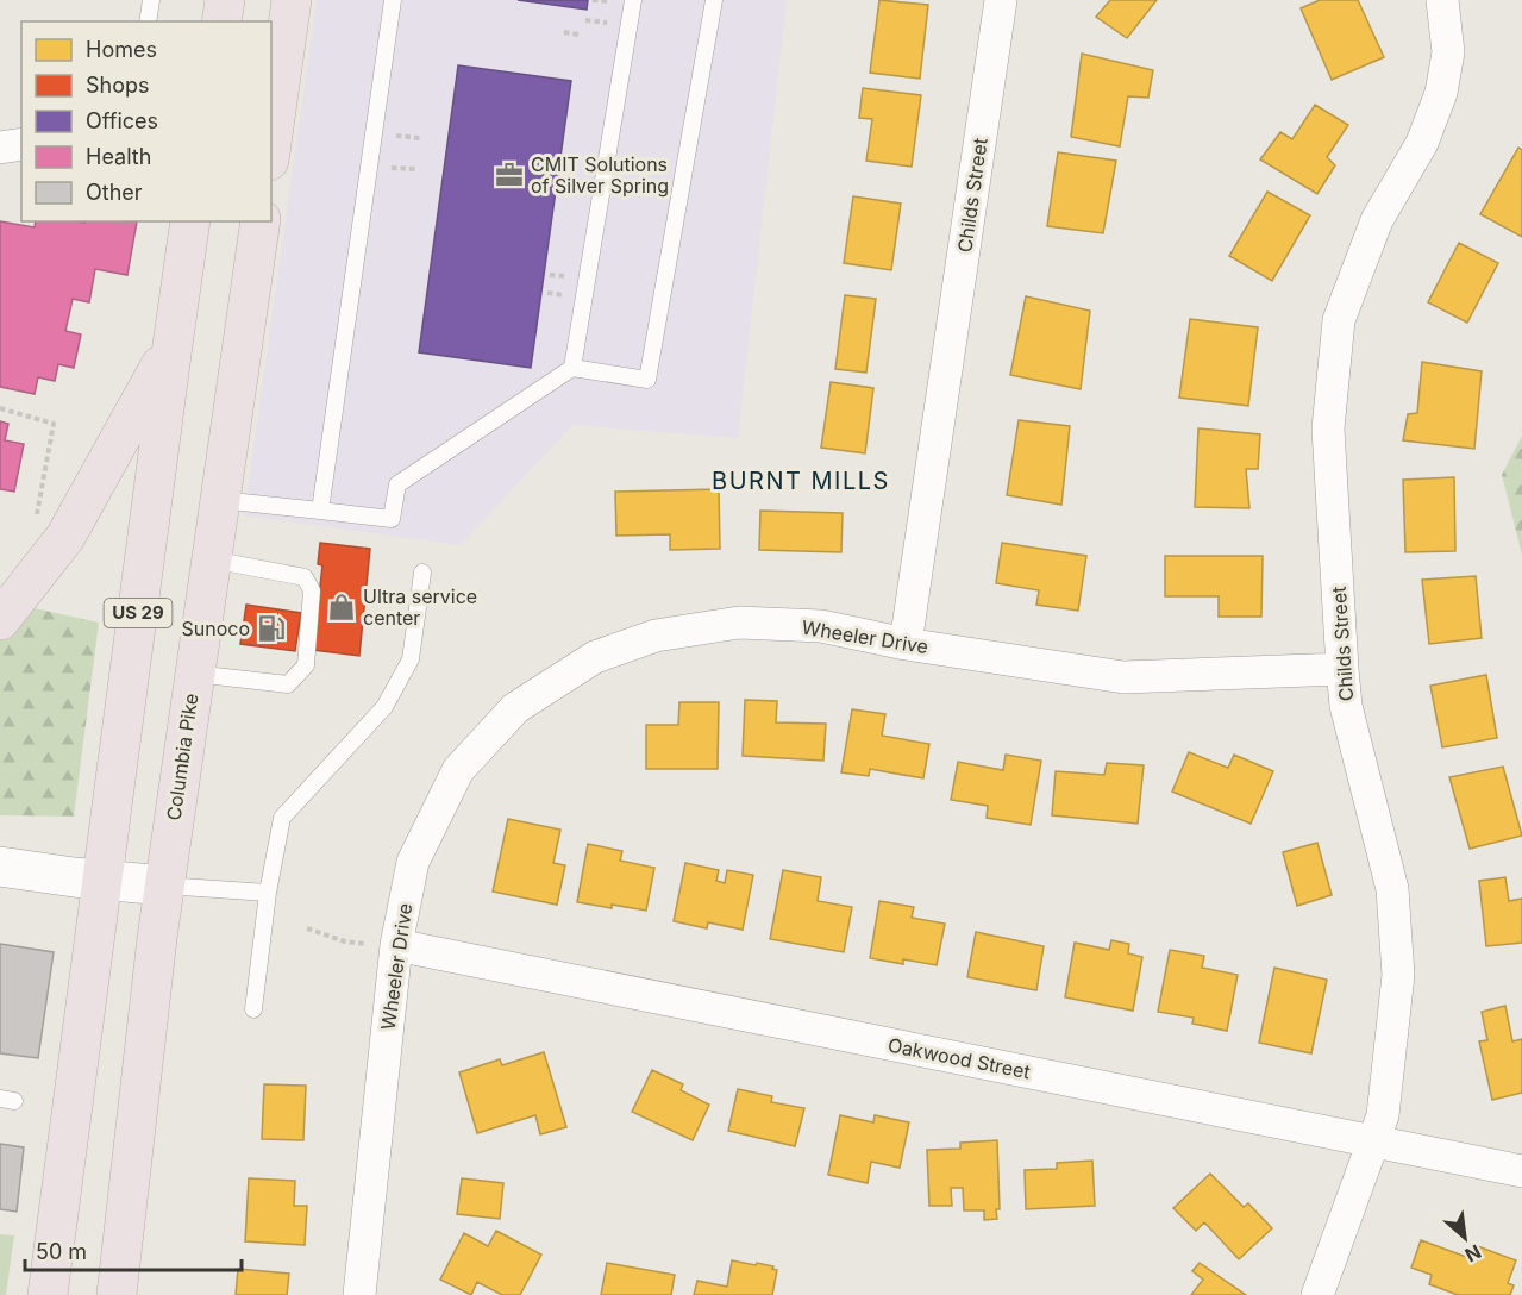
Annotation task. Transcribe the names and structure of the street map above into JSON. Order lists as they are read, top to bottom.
{
  "streets": {
    "highway": ["US 29", "Columbia Pike"],
    "street": ["Childs Street", "Wheeler Drive", "Oakwood Street"]
  },
  "crossings": [
    ["Childs Street", "Wheeler Drive"],
    ["Childs Street", "Oakwood Street"],
    ["Wheeler Drive", "Oakwood Street"]
  ],
  "districts": ["BURNT MILLS"],
  "places": {
    "office": ["CMIT Solutions of Silver Spring"],
    "shop": ["Ultra service center"],
    "fuel station": ["Sunoco"]
  },
  "legend": [
    "Homes",
    "Shops",
    "Offices",
    "Health",
    "Other"
  ],
  "scale_bar": "50 m",
  "north": "bottom right"
}
